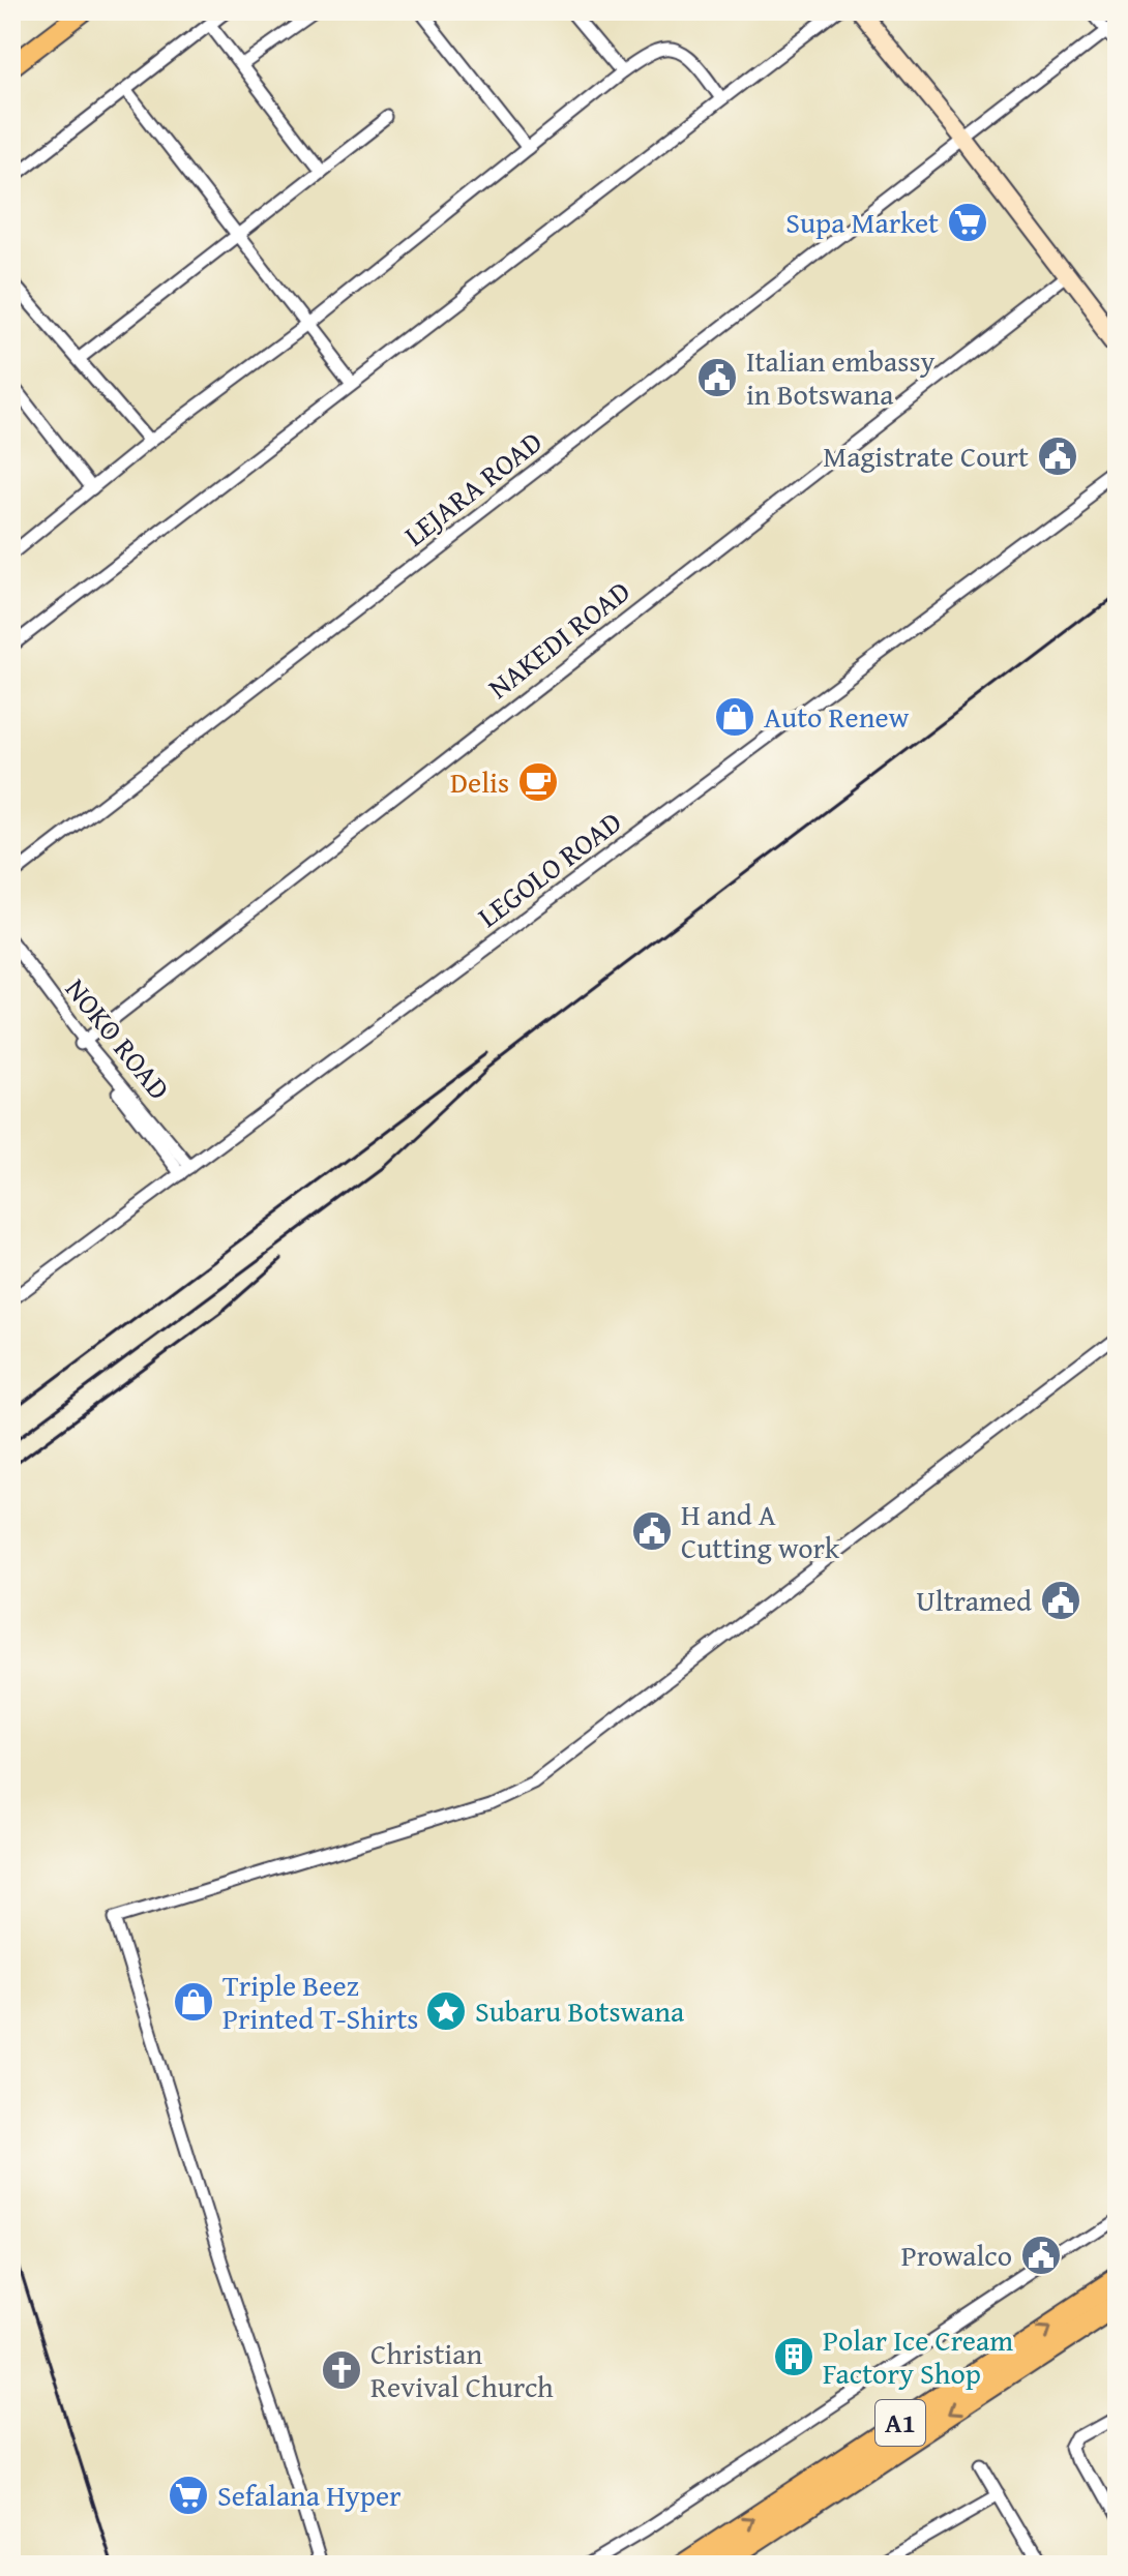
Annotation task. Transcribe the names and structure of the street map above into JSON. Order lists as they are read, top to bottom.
{
  "streets": {
    "highway": ["A1"],
    "street": [
      "LEJARA ROAD",
      "NAKEDI ROAD",
      "LEGOLO ROAD",
      "NOKO ROAD"
    ]
  },
  "crossings": [
    ["NAKEDI ROAD", "NOKO ROAD"],
    ["LEGOLO ROAD", "NOKO ROAD"]
  ],
  "places": {
    "supermarket": ["Supa Market", "Sefalana Hyper"],
    "public building": [
      "Italian embassy in Botswana",
      "Magistrate Court",
      "H and A Cutting work",
      "Ultramed",
      "Prowalco"
    ],
    "shop": ["Auto Renew", "Triple Beez Printed T-Shirts"],
    "cafe": ["Delis"],
    "place": ["Subaru Botswana"],
    "building": ["Polar Ice Cream Factory Shop"],
    "church": ["Christian Revival Church"]
  }
}
